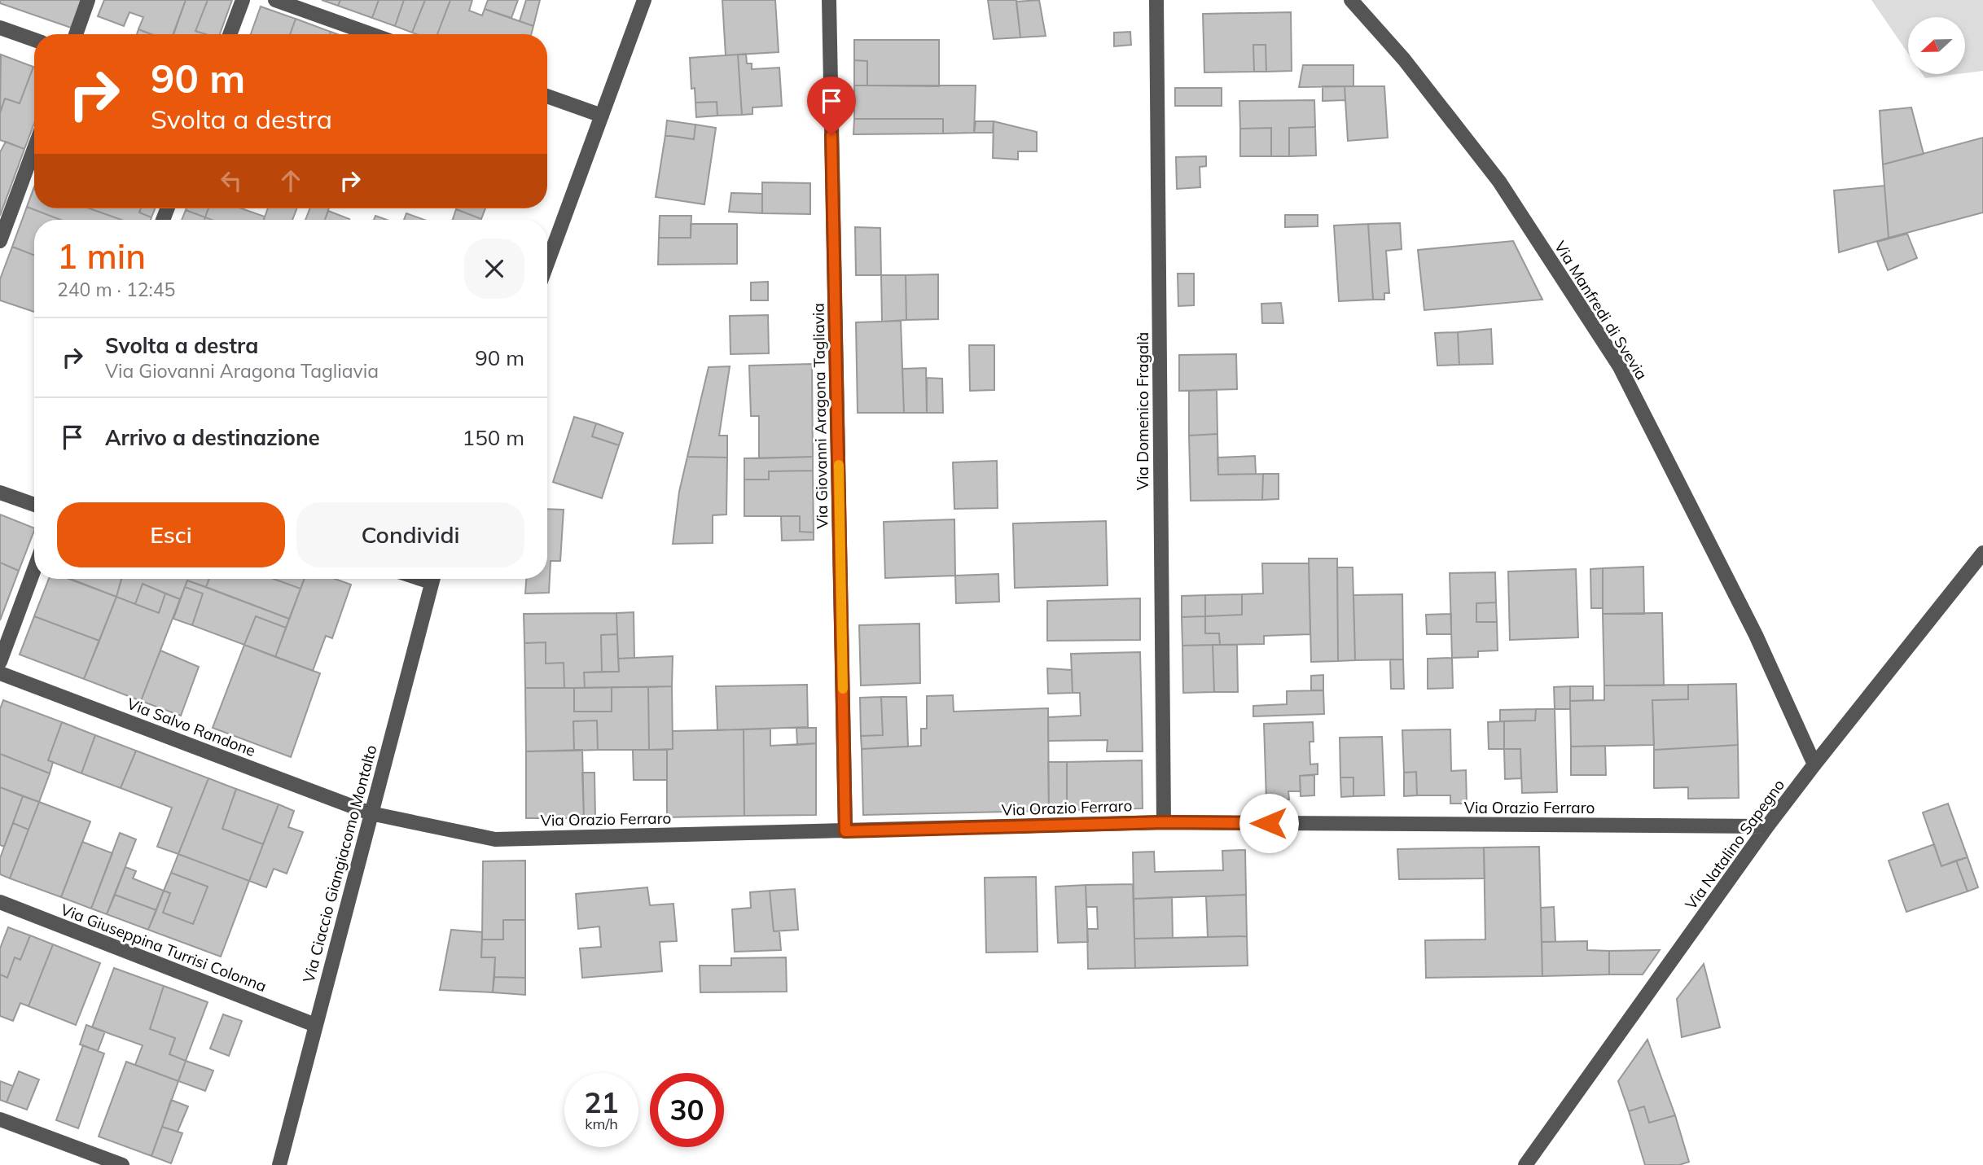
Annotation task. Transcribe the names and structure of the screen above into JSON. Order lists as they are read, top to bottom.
{
  "streets": {
    "street": [
      "Via Manfredi di Svevia",
      "Via Domenico Fragalà",
      "Via Giovanni Aragona Tagliavia",
      "Via Salvo Randone",
      "Via Orazio Ferraro",
      "Via Natalino Sapegno",
      "Via Ciaccio Giangiacomo Montalto",
      "Via Giuseppina Turrisi Colonna"
    ]
  },
  "crossings": [
    ["Via Manfredi di Svevia", "Via Natalino Sapegno"],
    ["Via Domenico Fragalà", "Via Orazio Ferraro"],
    ["Via Giovanni Aragona Tagliavia", "Via Orazio Ferraro"],
    ["Via Salvo Randone", "Via Orazio Ferraro"],
    ["Via Salvo Randone", "Via Ciaccio Giangiacomo Montalto"],
    ["Via Orazio Ferraro", "Via Natalino Sapegno"],
    ["Via Orazio Ferraro", "Via Ciaccio Giangiacomo Montalto"],
    ["Via Ciaccio Giangiacomo Montalto", "Via Giuseppina Turrisi Colonna"]
  ],
  "north": "left",
  "page": {
    "turn": ["90 m", "Svolta a destra"],
    "heading": ["1 min", "240 m · 12:45"],
    "list": [
      {
        "name": "Svolta a destra",
        "note": "Via Giovanni Aragona Tagliavia",
        "value": "90 m"
      },
      {
        "name": "Arrivo a destinazione",
        "value": "150 m"
      }
    ],
    "buttons": ["Esci", "Condividi"],
    "speed": "21 km/h",
    "limit": "30"
  }
}
